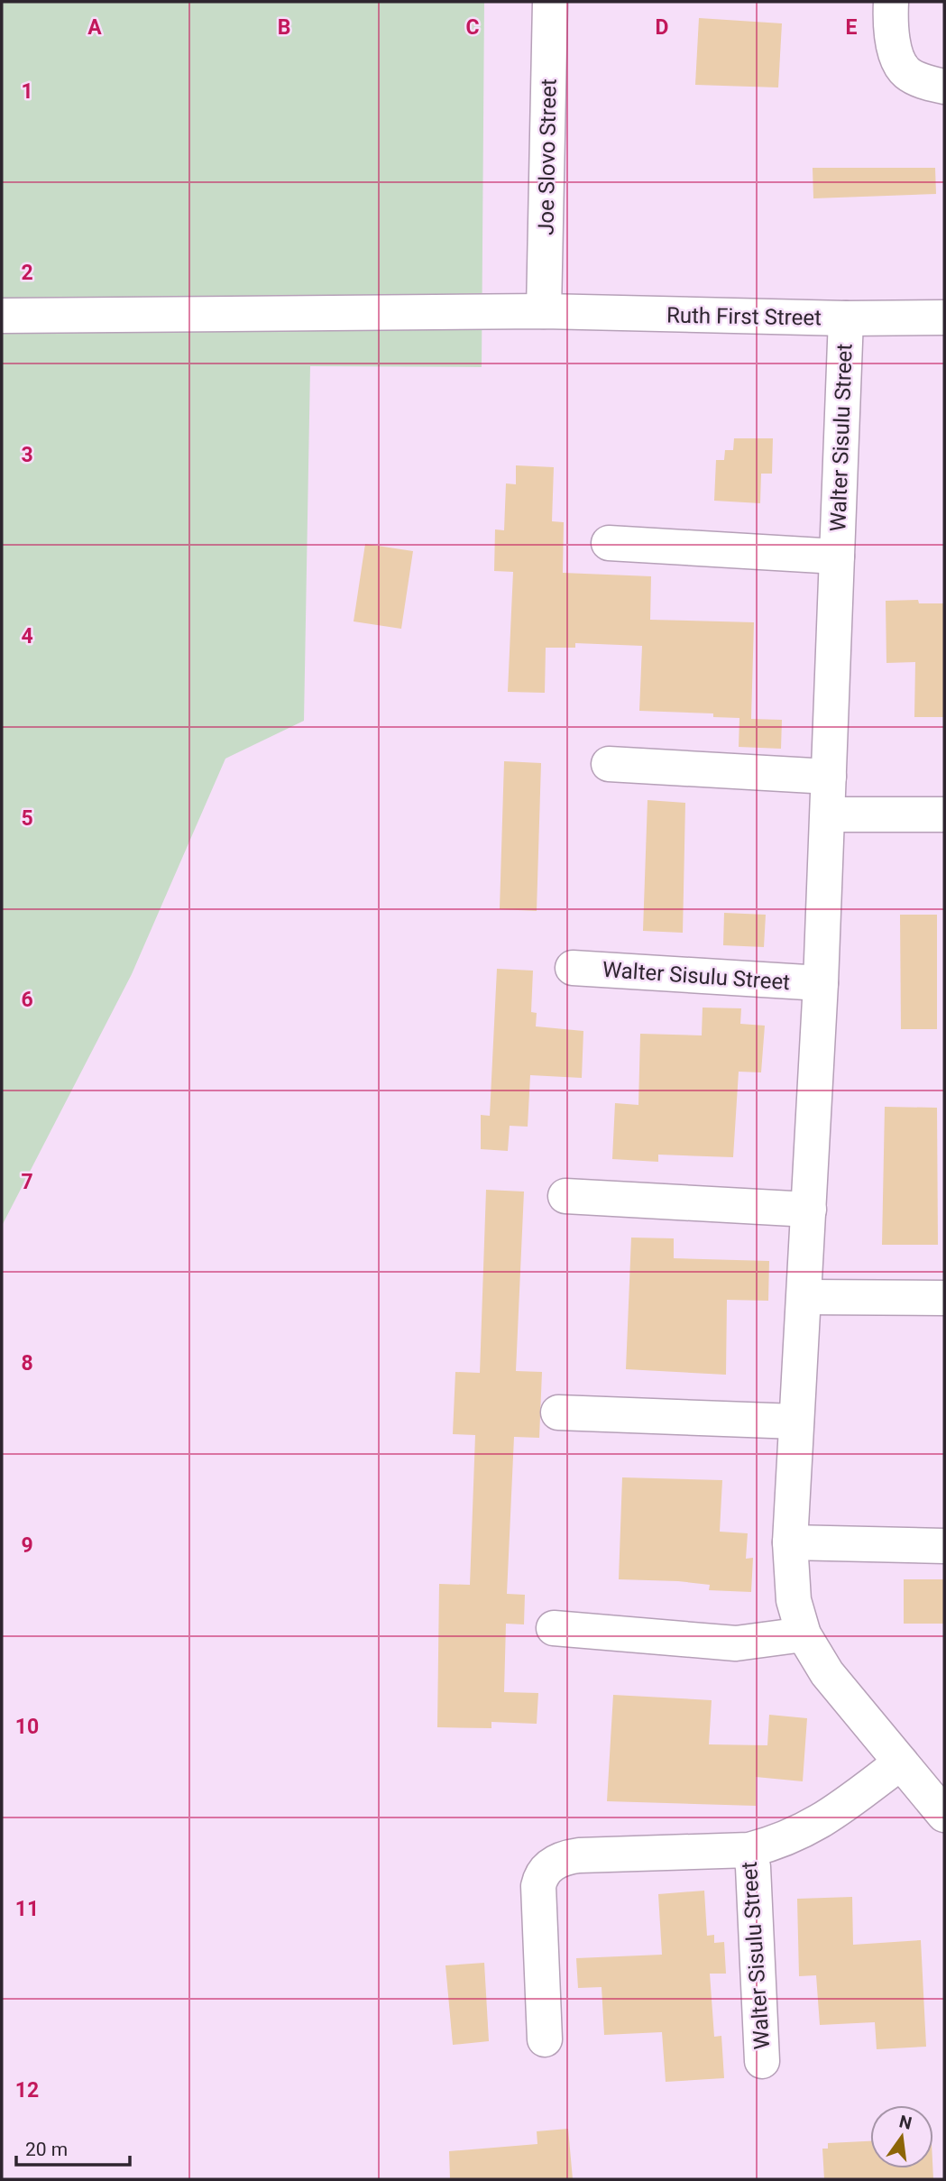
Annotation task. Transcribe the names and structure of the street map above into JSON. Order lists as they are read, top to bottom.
{
  "streets": {
    "street": ["Joe Slovo Street", "Ruth First Street", "Walter Sisulu Street"]
  },
  "crossings": [
    ["Joe Slovo Street", "Ruth First Street"],
    ["Ruth First Street", "Walter Sisulu Street"]
  ],
  "scale_bar": "20 m",
  "north": "top",
  "grid": {
    "columns": [
      "A",
      "B",
      "C",
      "D",
      "E"
    ],
    "rows": [
      "1",
      "2",
      "3",
      "4",
      "5",
      "6",
      "7",
      "8",
      "9",
      "10",
      "11",
      "12"
    ]
  }
}
